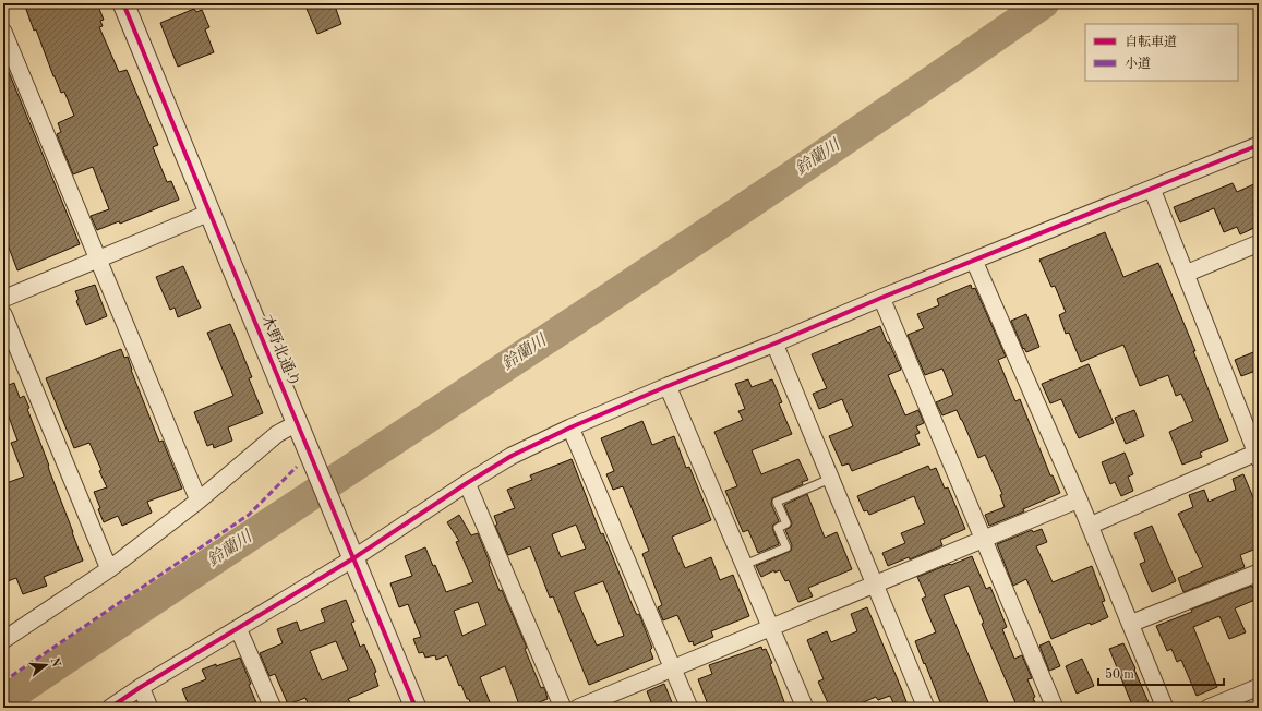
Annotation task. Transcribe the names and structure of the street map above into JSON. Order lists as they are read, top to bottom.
{
  "streets": {
    "street": ["木野北通り"]
  },
  "water": ["鈴蘭川"],
  "legend": ["自転車道", "小道"],
  "scale_bar": "50 m",
  "north": "right"
}
